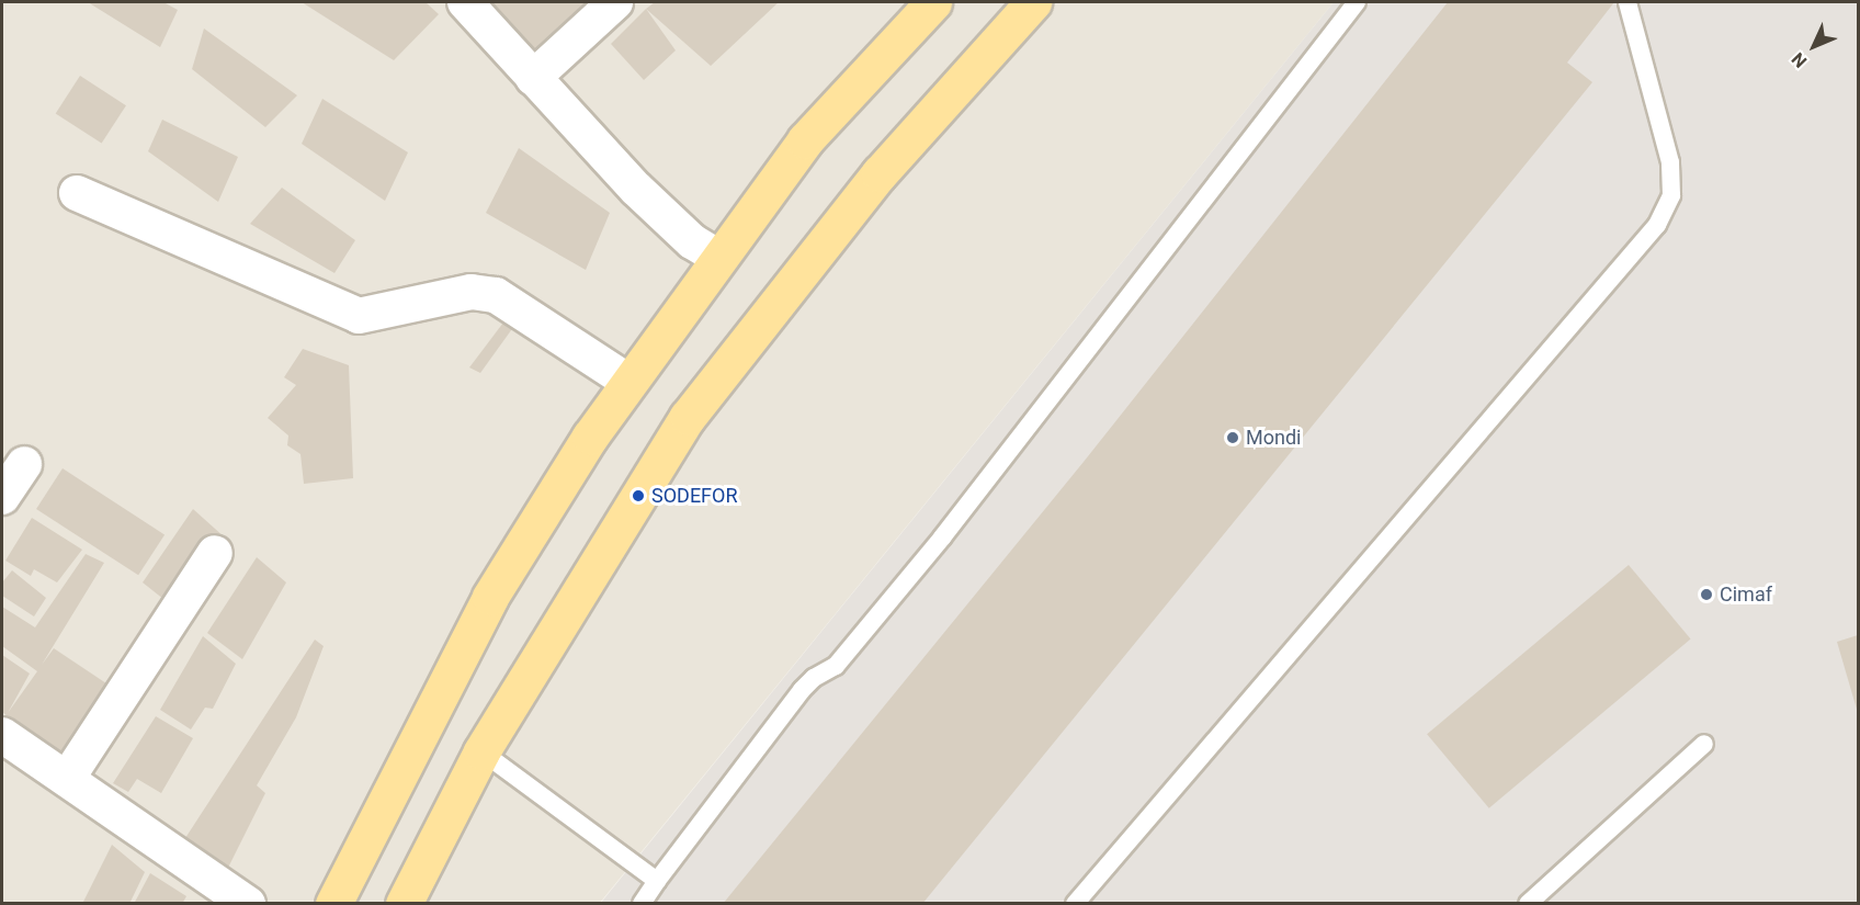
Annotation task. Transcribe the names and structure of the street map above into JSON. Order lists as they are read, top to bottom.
{
  "places": ["Mondi", "SODEFOR", "Cimaf"],
  "north": "bottom left"
}
